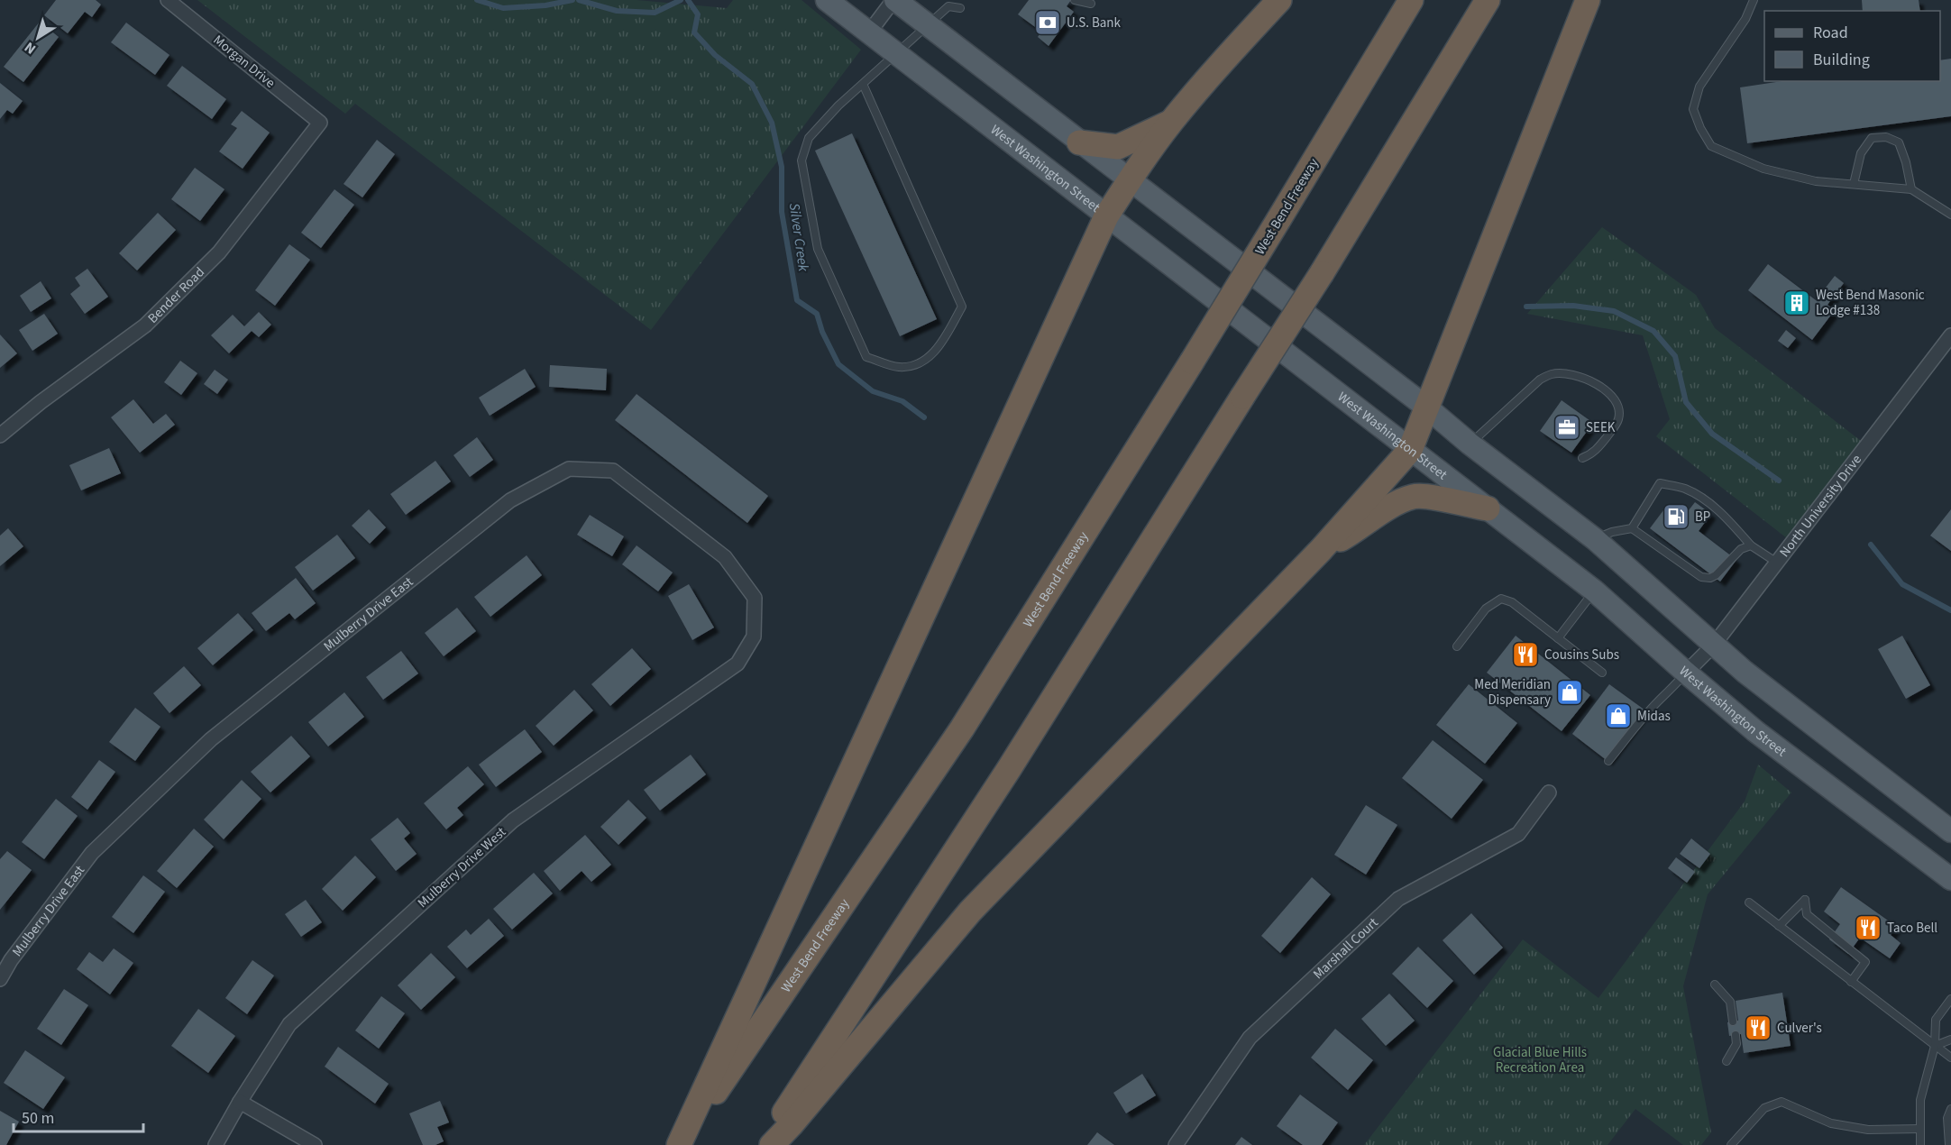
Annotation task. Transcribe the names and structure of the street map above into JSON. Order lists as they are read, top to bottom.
{
  "streets": {
    "highway": ["West Bend Freeway"],
    "main road": ["West Washington Street"],
    "street": [
      "Morgan Drive",
      "Bender Road",
      "North University Drive",
      "Mulberry Drive East",
      "Mulberry Drive West",
      "Marshall Court"
    ]
  },
  "crossings": [
    ["Morgan Drive", "Bender Road"],
    ["West Washington Street", "North University Drive"],
    ["Mulberry Drive East", "Mulberry Drive West"]
  ],
  "water": ["Silver Creek"],
  "parks": ["Glacial Blue Hills Recreation Area"],
  "places": {
    "bank": ["U.S. Bank"],
    "building": ["West Bend Masonic Lodge #138"],
    "office": ["SEEK"],
    "fuel station": ["BP"],
    "restaurant": ["Cousins Subs", "Taco Bell", "Culver's"],
    "shop": ["Med Meridian Dispensary", "Midas"]
  },
  "legend": ["Road", "Building"],
  "scale_bar": "50 m",
  "north": "bottom left"
}
